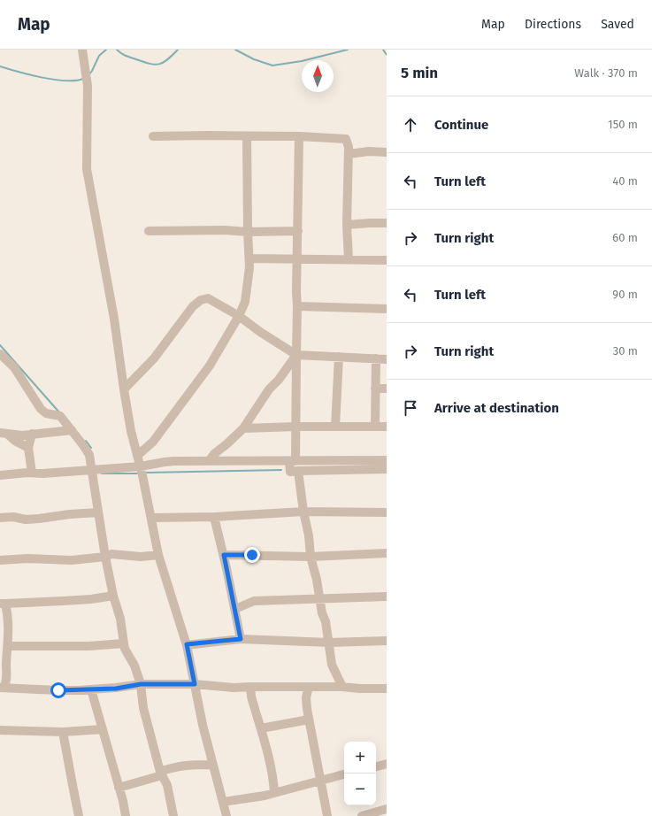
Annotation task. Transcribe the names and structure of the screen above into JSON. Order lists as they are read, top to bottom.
{
  "north": "top",
  "page": {
    "header": "Map",
    "nav": ["Map", "Directions", "Saved"],
    "heading": ["5 min", "Walk · 370 m"],
    "list": [
      ["Continue", "150 m"],
      ["Turn left", "40 m"],
      ["Turn right", "60 m"],
      ["Turn left", "90 m"],
      ["Turn right", "30 m"],
      "Arrive at destination"
    ],
    "map_buttons": ["+", "−"]
  }
}
